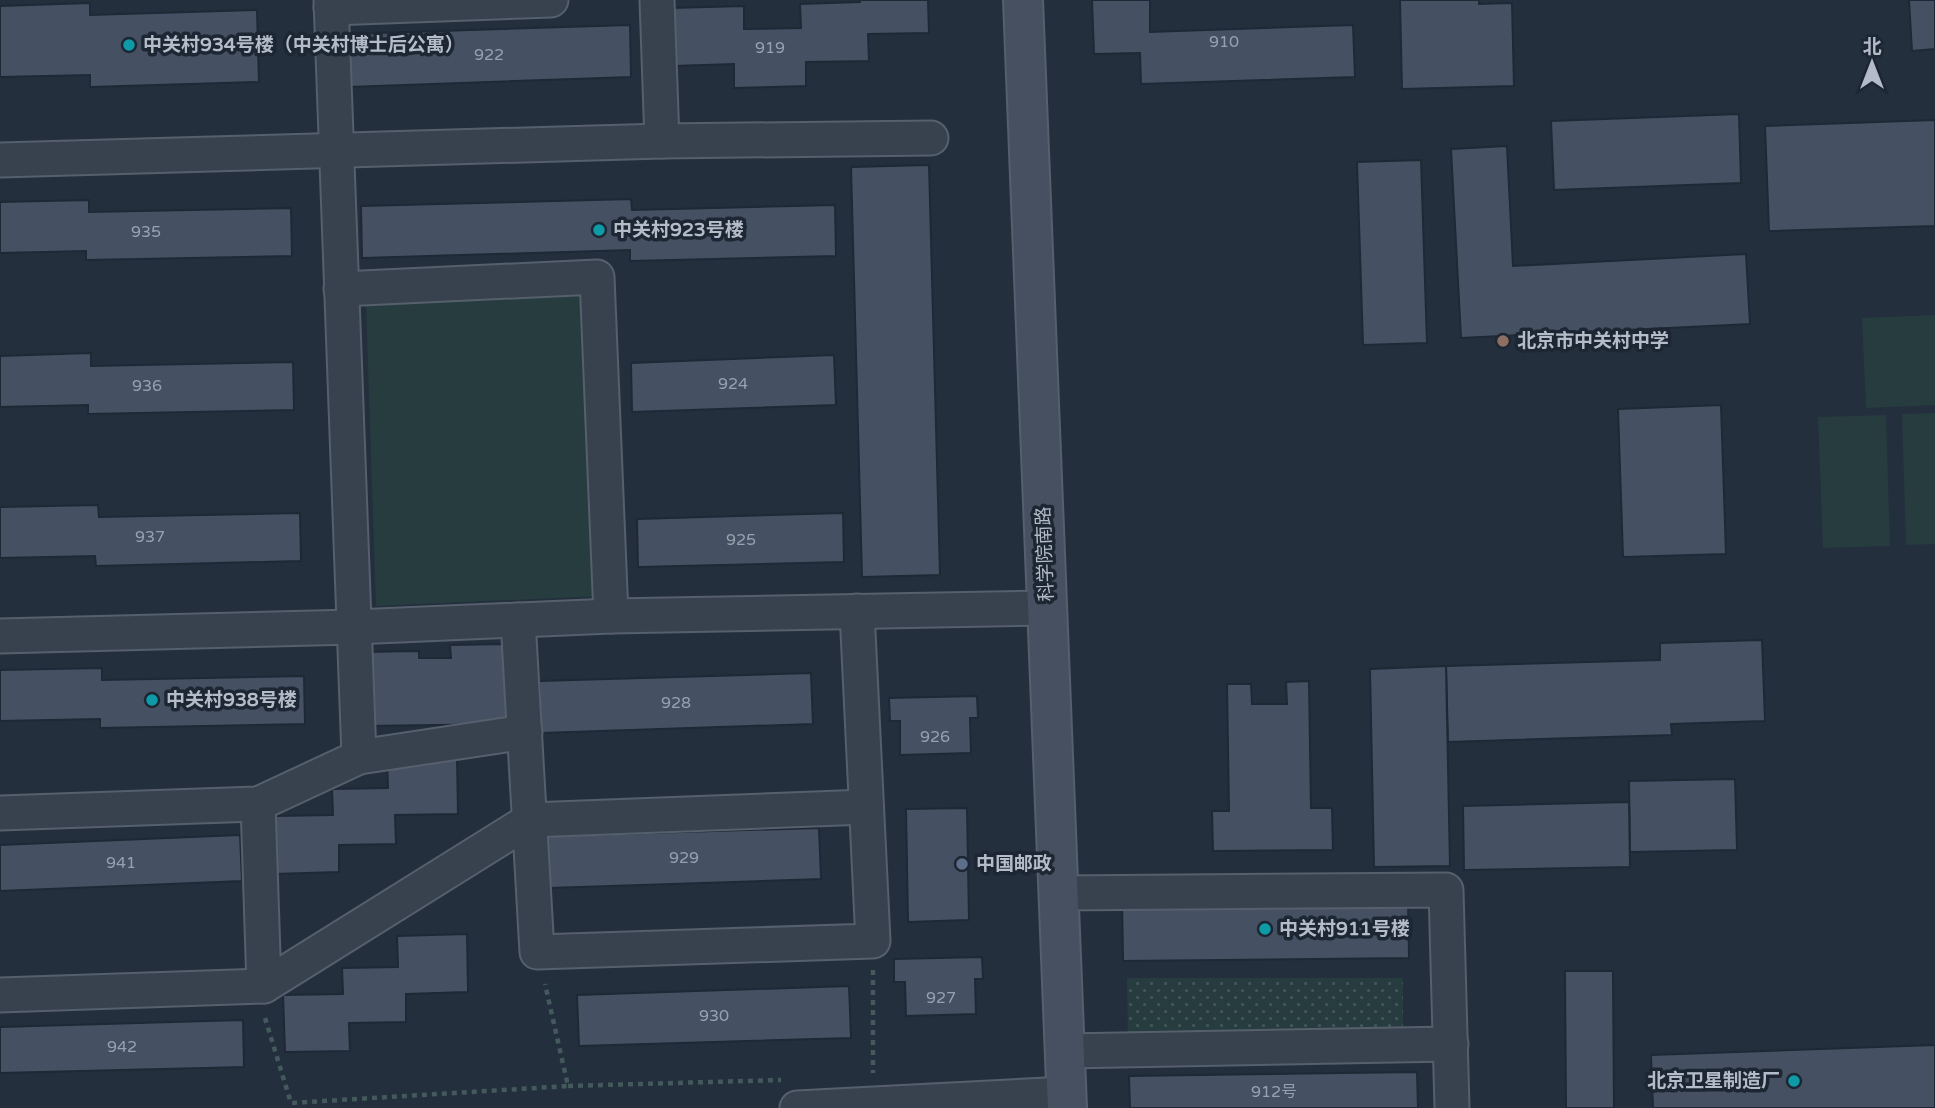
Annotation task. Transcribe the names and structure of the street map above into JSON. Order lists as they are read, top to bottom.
{
  "streets": {
    "street": ["科学院南路"]
  },
  "places": [
    "中关村934号楼（中关村博士后公寓）",
    "中关村923号楼",
    "北京市中关村中学",
    "中关村938号楼",
    "中国邮政",
    "中关村911号楼",
    "北京卫星制造厂"
  ],
  "house_numbers": [
    "910",
    "919",
    "922",
    "935",
    "924",
    "936",
    "937",
    "925",
    "928",
    "926",
    "929",
    "941",
    "927",
    "930",
    "942",
    "912号"
  ],
  "north": "top"
}
